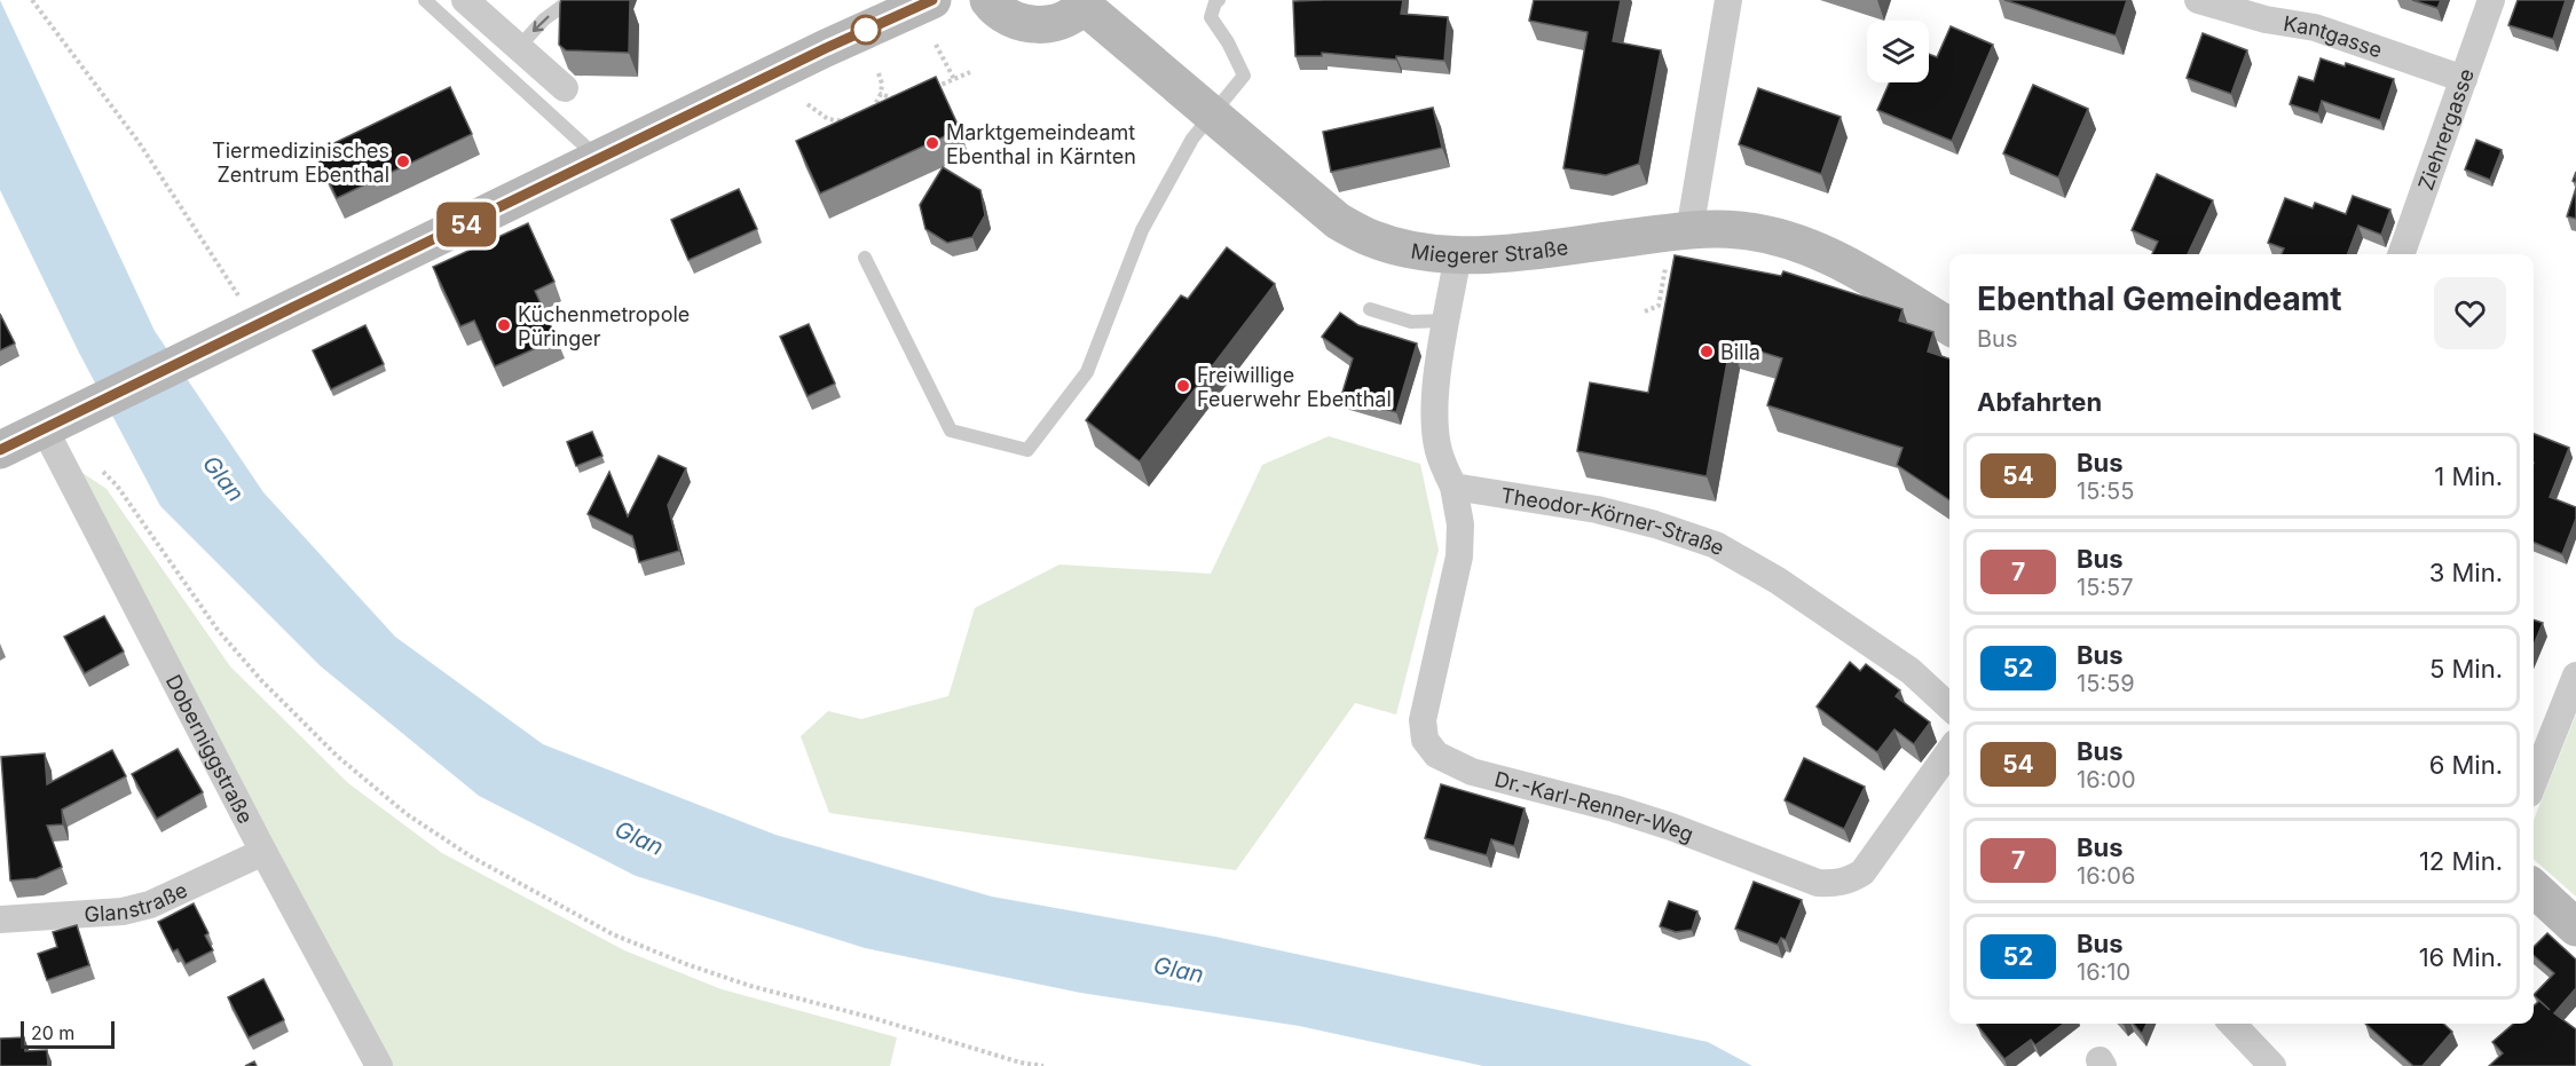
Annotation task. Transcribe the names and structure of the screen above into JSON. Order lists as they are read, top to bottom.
{
  "streets": {
    "main road": ["Miegerer Straße"],
    "street": [
      "Kantgasse",
      "Ziehrergasse",
      "Theodor-Körner-Straße",
      "Doberniggstraße",
      "Dr.-Karl-Renner-Weg",
      "Glanstraße"
    ]
  },
  "crossings": [
    ["Kantgasse", "Ziehrergasse"],
    ["Theodor-Körner-Straße", "Dr.-Karl-Renner-Weg"],
    ["Doberniggstraße", "Glanstraße"]
  ],
  "water": ["Glan"],
  "places": [
    "Marktgemeindeamt Ebenthal in Kärnten",
    "Tiermedizinisches Zentrum Ebenthal",
    "Küchenmetropole Püringer",
    "Billa",
    "Freiwillige Feuerwehr Ebenthal"
  ],
  "lines": ["bus line 54"],
  "scale_bar": "20 m",
  "page": {
    "on_map": "54",
    "heading": [
      ["Ebenthal Gemeindeamt", "Bus"],
      "Abfahrten"
    ],
    "list": [
      {
        "mark": "54",
        "name": "Bus",
        "note": "15:55",
        "value": "1 Min."
      },
      {
        "mark": "7",
        "name": "Bus",
        "note": "15:57",
        "value": "3 Min."
      },
      {
        "mark": "52",
        "name": "Bus",
        "note": "15:59",
        "value": "5 Min."
      },
      {
        "mark": "54",
        "name": "Bus",
        "note": "16:00",
        "value": "6 Min."
      },
      {
        "mark": "7",
        "name": "Bus",
        "note": "16:06",
        "value": "12 Min."
      },
      {
        "mark": "52",
        "name": "Bus",
        "note": "16:10",
        "value": "16 Min."
      }
    ],
    "scale": "20 m"
  }
}
